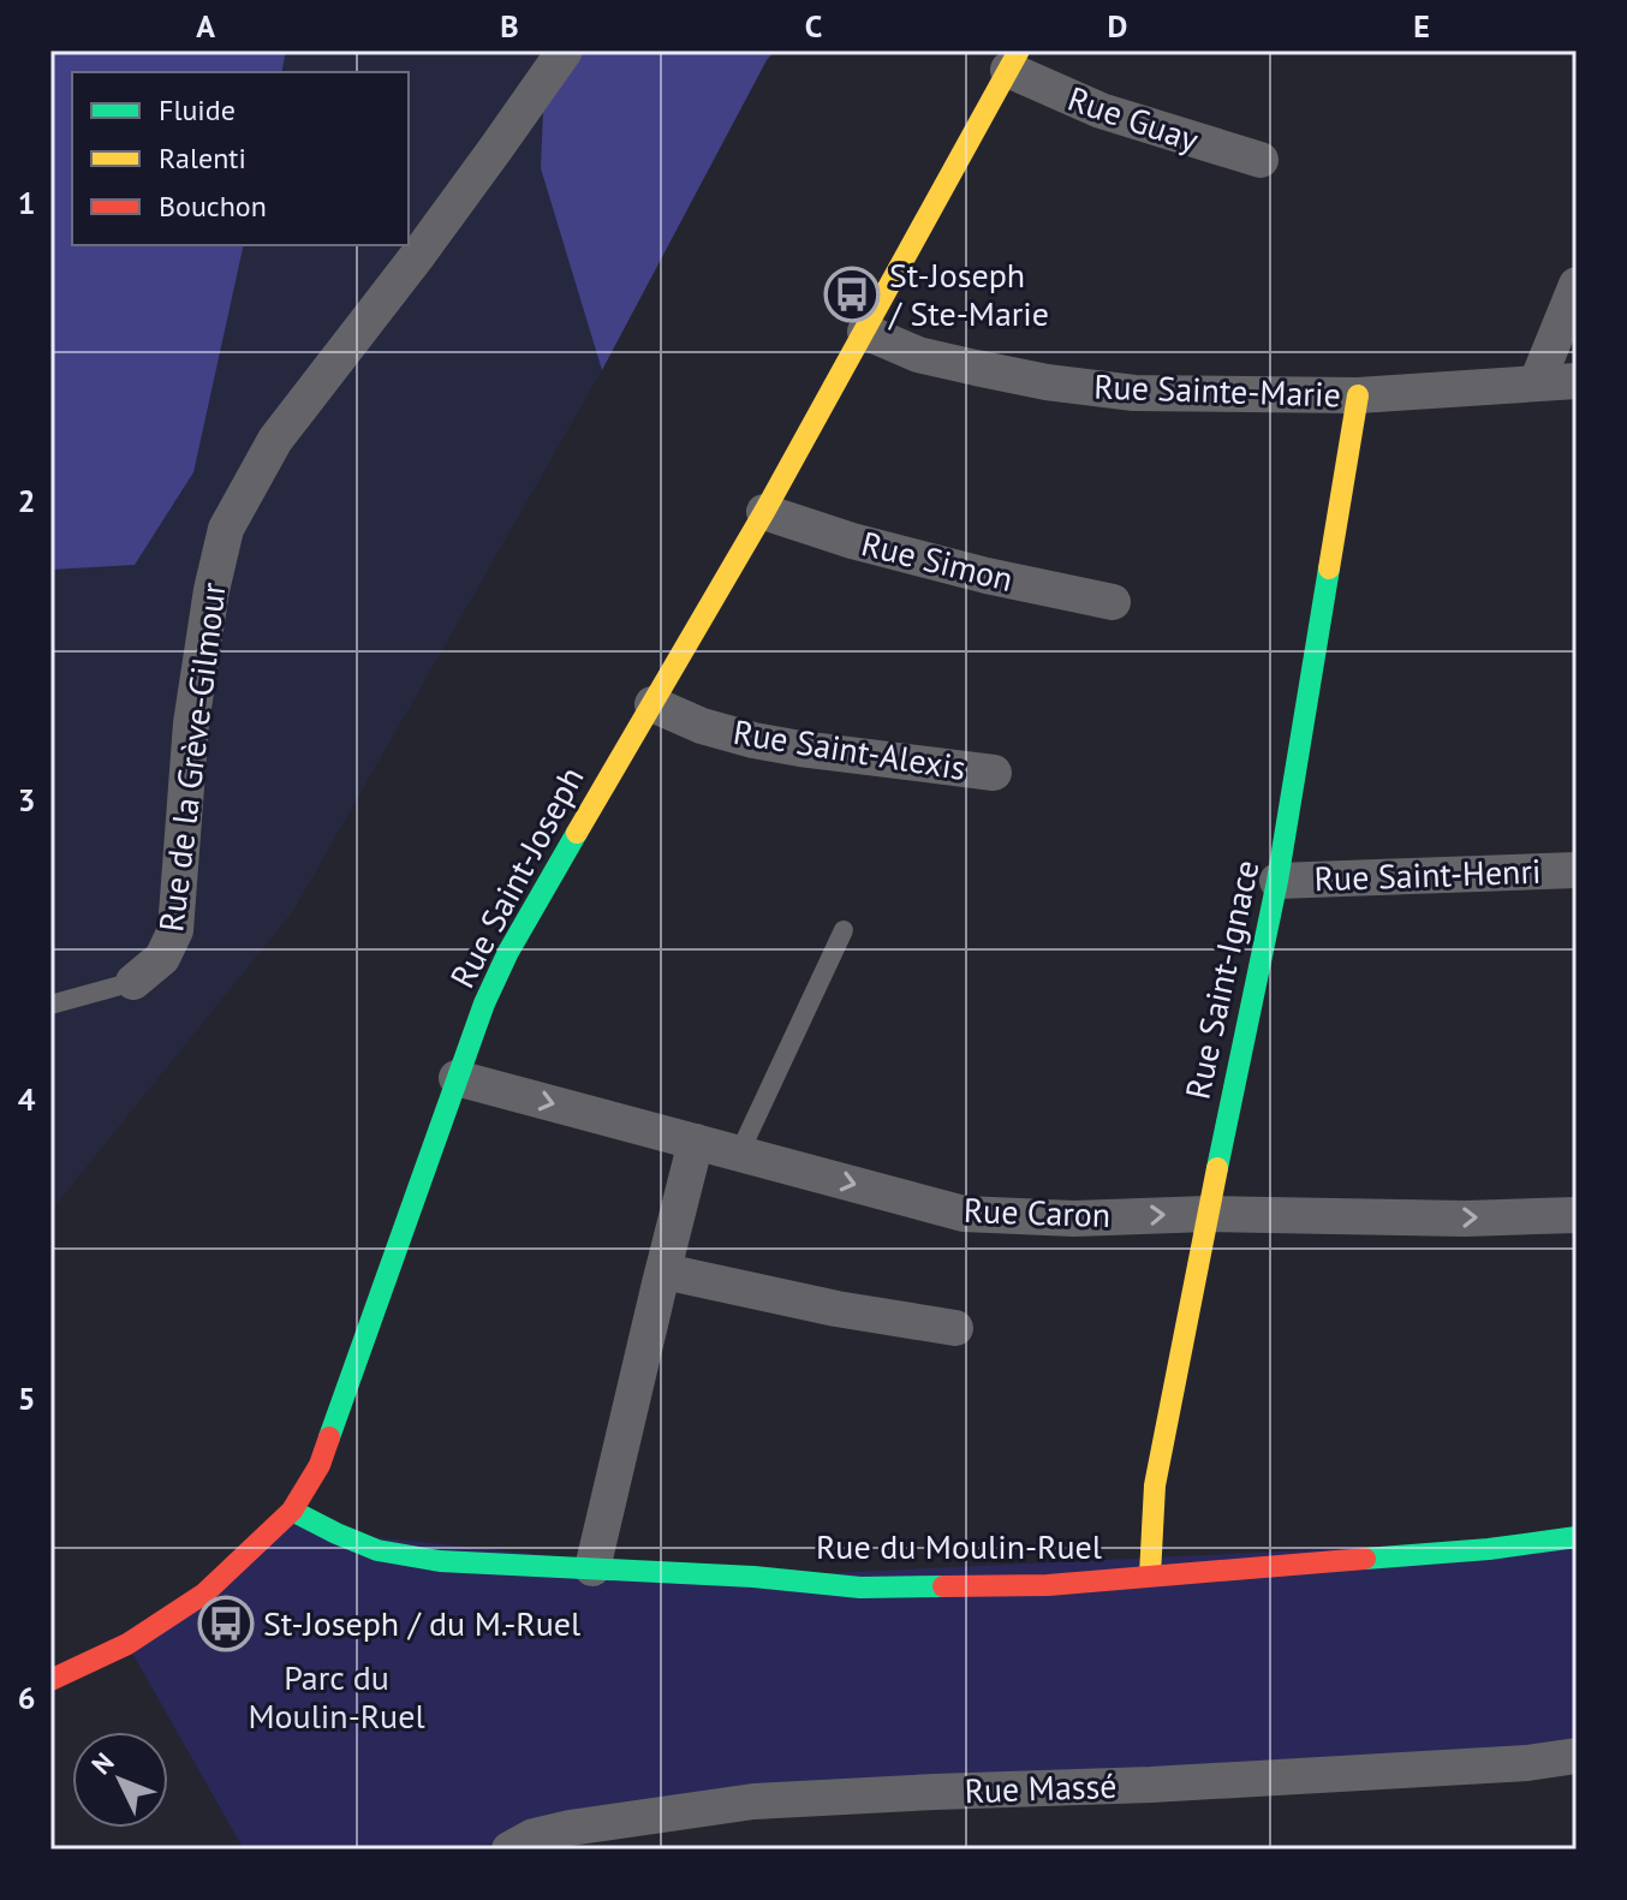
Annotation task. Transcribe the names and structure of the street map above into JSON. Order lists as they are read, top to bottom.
{
  "streets": {
    "street": [
      "Rue Guay",
      "Rue Sainte-Marie",
      "Rue Simon",
      "Rue Saint-Alexis",
      "Rue de la Grève-Gilmour",
      "Rue Saint-Henri",
      "Rue Saint-Joseph",
      "Rue Saint-Ignace",
      "Rue Caron",
      "Rue du Moulin-Ruel",
      "Rue Massé"
    ]
  },
  "crossings": [
    ["Rue Guay", "Rue Saint-Joseph"],
    ["Rue Sainte-Marie", "Rue Saint-Joseph"],
    ["Rue Sainte-Marie", "Rue Saint-Ignace"],
    ["Rue Simon", "Rue Saint-Joseph"],
    ["Rue Saint-Alexis", "Rue Saint-Joseph"],
    ["Rue Saint-Henri", "Rue Saint-Ignace"],
    ["Rue Saint-Joseph", "Rue Caron"],
    ["Rue Saint-Joseph", "Rue du Moulin-Ruel"],
    ["Rue Saint-Ignace", "Rue Caron"],
    ["Rue Saint-Ignace", "Rue du Moulin-Ruel"]
  ],
  "one_way": ["Rue Caron"],
  "parks": ["Parc du Moulin-Ruel"],
  "places": {
    "bus stop": ["St-Joseph / Ste-Marie", "St-Joseph / du M.-Ruel"]
  },
  "legend": ["Fluide", "Ralenti", "Bouchon"],
  "north": "top left",
  "grid": {
    "columns": [
      "A",
      "B",
      "C",
      "D",
      "E"
    ],
    "rows": [
      "1",
      "2",
      "3",
      "4",
      "5",
      "6"
    ]
  }
}
